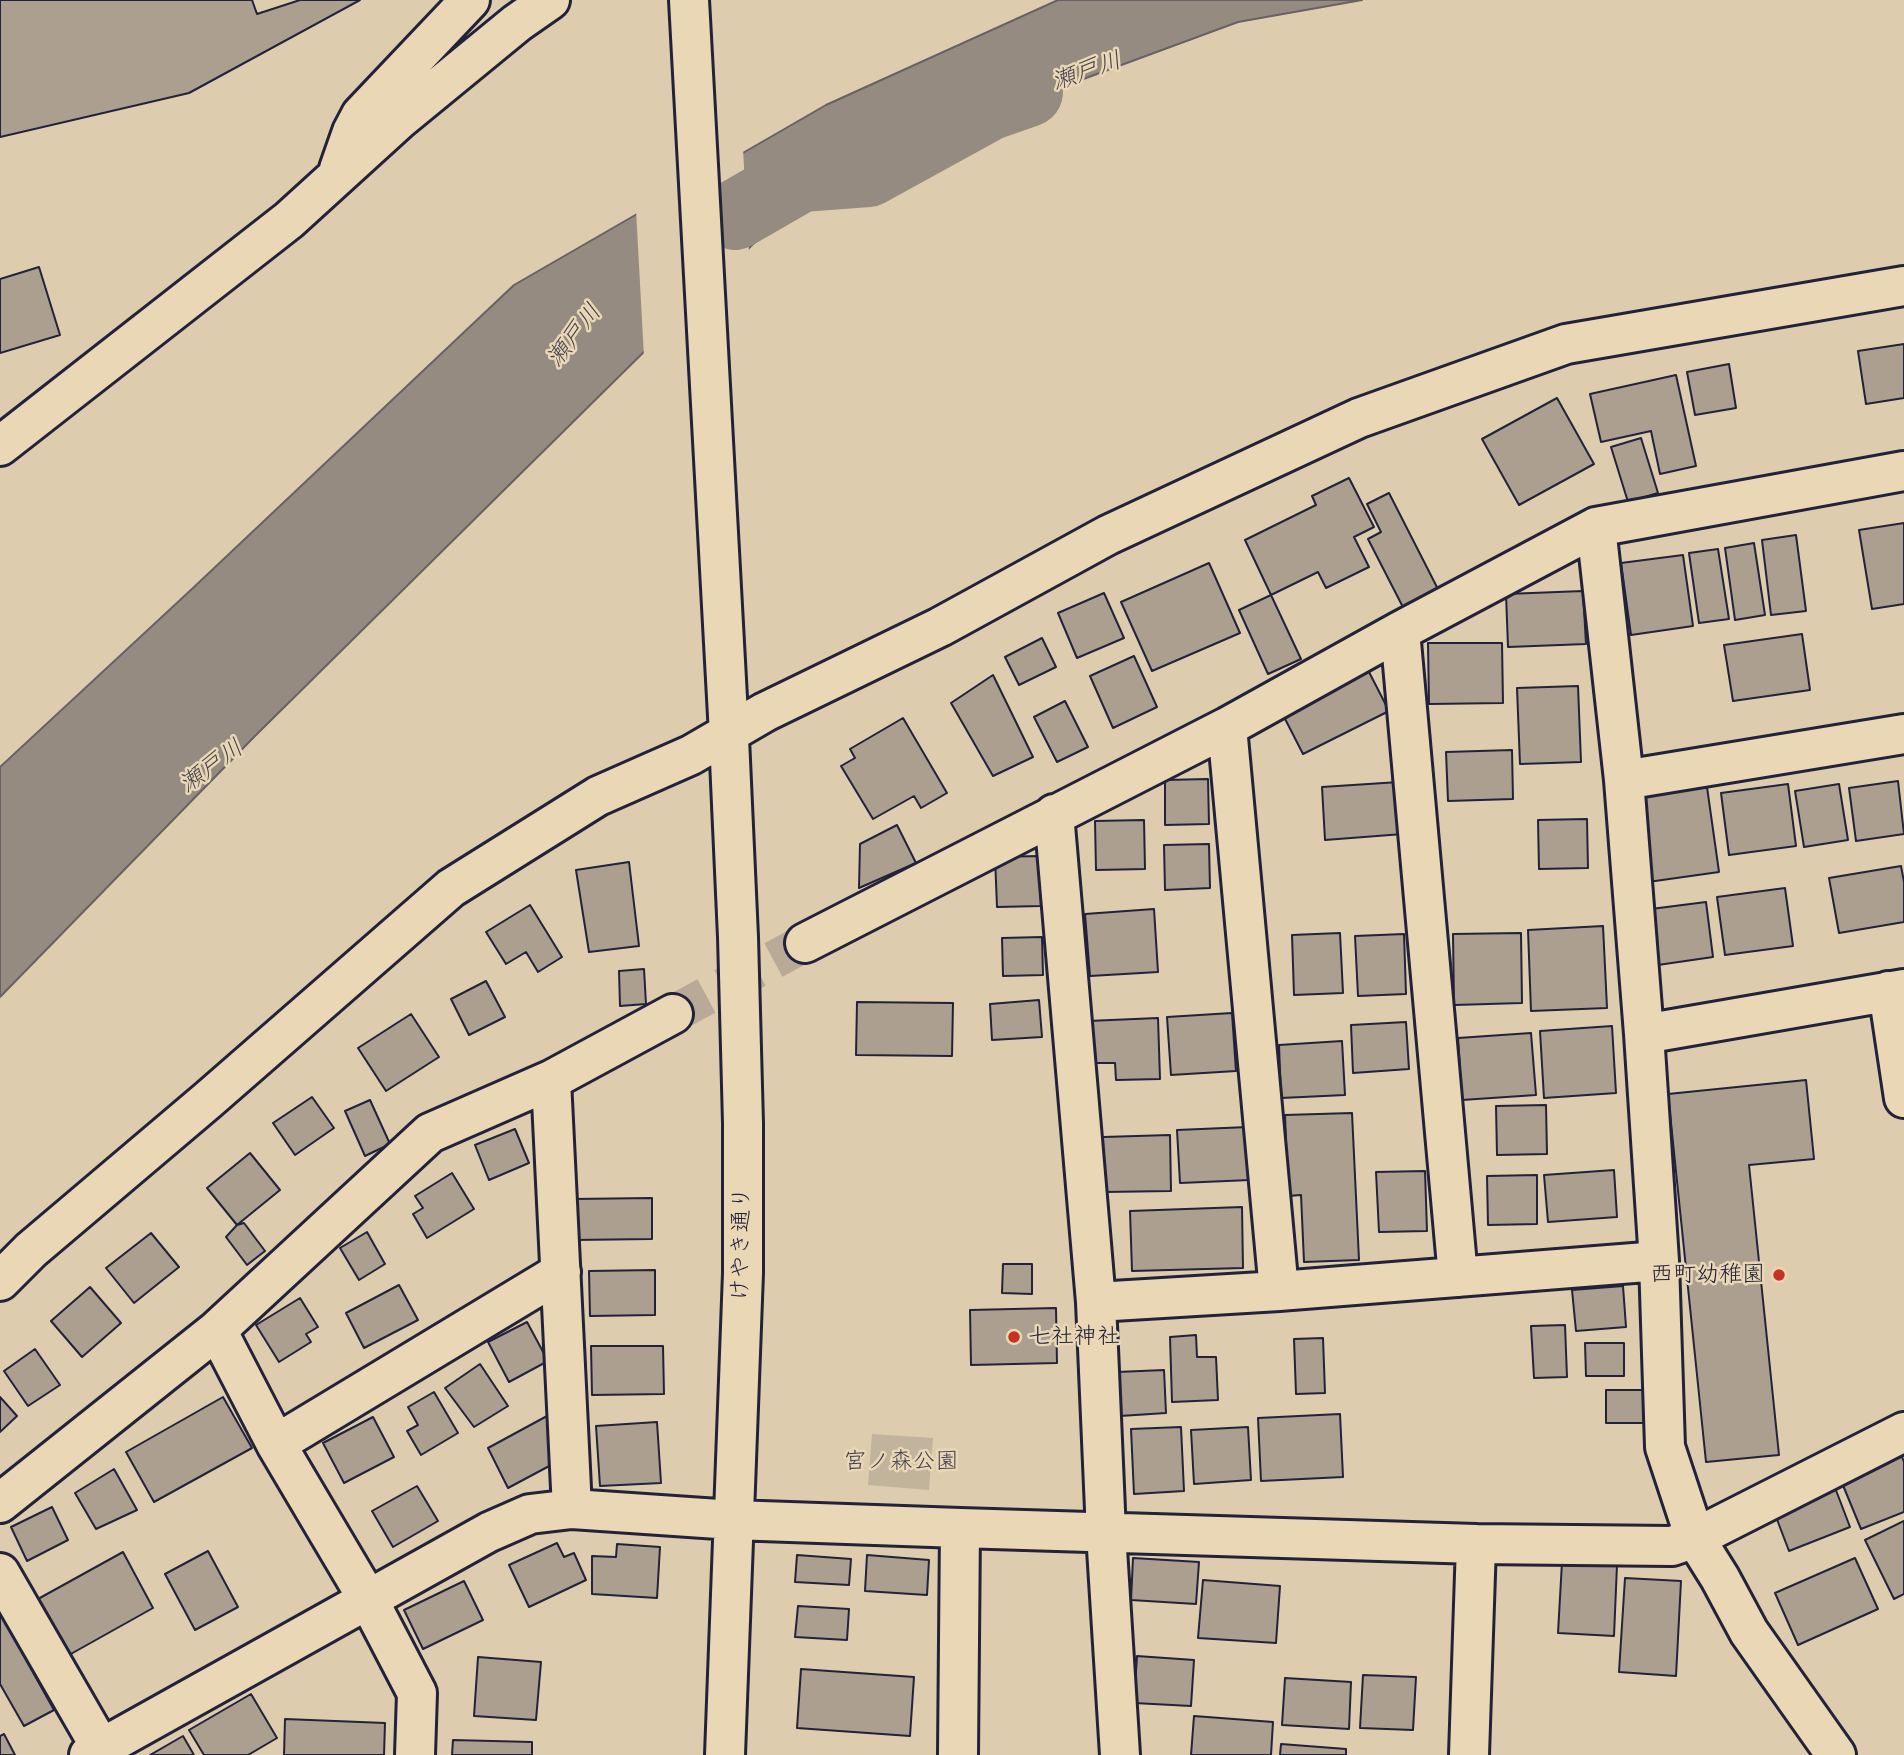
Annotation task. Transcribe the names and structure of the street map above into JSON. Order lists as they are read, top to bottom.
{
  "streets": {
    "street": ["けやき通り"]
  },
  "water": ["瀬戸川"],
  "parks": ["宮ノ森公園"],
  "places": ["西町幼稚園", "七社神社"]
}
